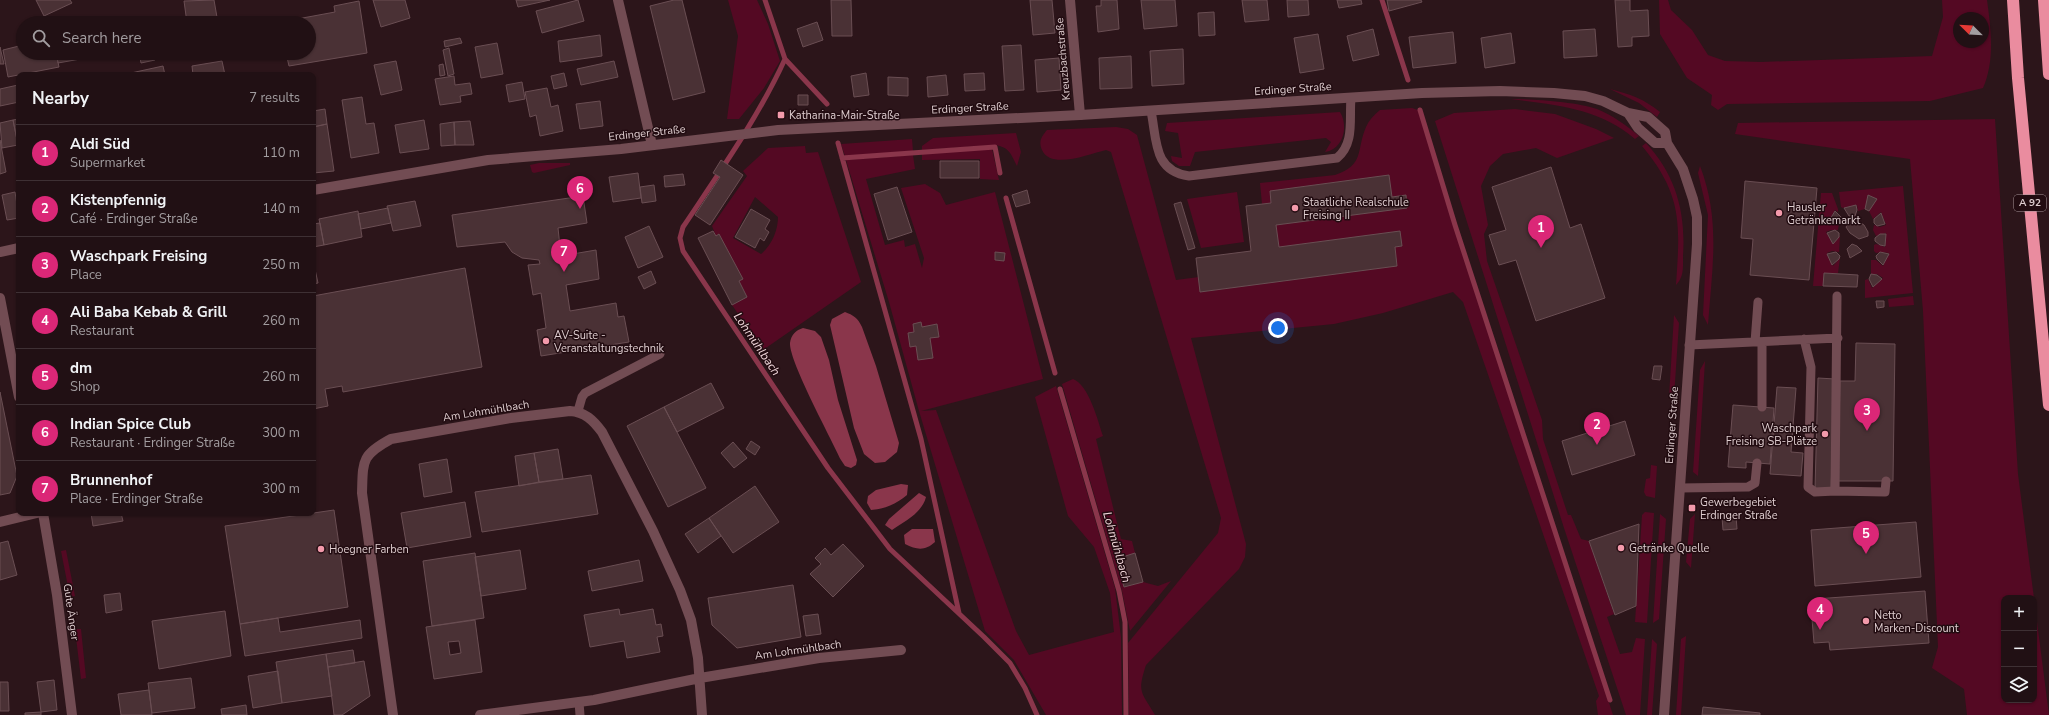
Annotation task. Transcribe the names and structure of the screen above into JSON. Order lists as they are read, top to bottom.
{
  "streets": {
    "highway": ["A 92"],
    "street": [
      "Kreuzbachstraße",
      "Erdinger Straße",
      "Am Lohmühlbach",
      "Gute Änger"
    ]
  },
  "crossings": [
    ["Kreuzbachstraße", "Erdinger Straße"]
  ],
  "water": ["Lohmühlbach"],
  "places": {
    "transit": ["Katharina-Mair-Straße", "Gewerbegebiet Erdinger Straße"],
    "other": [
      "Staatliche Realschule Freising II",
      "Hausler Getränkemarkt",
      "AV-Suite - Veranstaltungstechnik",
      "Waschpark Freising SB-Plätze",
      "Getränke Quelle",
      "Hoegner Farben",
      "Netto Marken-Discount"
    ]
  },
  "north": "top left",
  "page": {
    "search": "Search here",
    "heading": ["Nearby", "7 results"],
    "list": [
      {
        "mark": "1",
        "name": "Aldi Süd",
        "note": "Supermarket",
        "value": "110 m"
      },
      {
        "mark": "2",
        "name": "Kistenpfennig",
        "note": "Café · Erdinger Straße",
        "value": "140 m"
      },
      {
        "mark": "3",
        "name": "Waschpark Freising",
        "note": "Place",
        "value": "250 m"
      },
      {
        "mark": "4",
        "name": "Ali Baba Kebab & Grill",
        "note": "Restaurant",
        "value": "260 m"
      },
      {
        "mark": "5",
        "name": "dm",
        "note": "Shop",
        "value": "260 m"
      },
      {
        "mark": "6",
        "name": "Indian Spice Club",
        "note": "Restaurant · Erdinger Straße",
        "value": "300 m"
      },
      {
        "mark": "7",
        "name": "Brunnenhof",
        "note": "Place · Erdinger Straße",
        "value": "300 m"
      }
    ],
    "pins": [
      "6",
      "1",
      "7",
      "3",
      "2",
      "5",
      "4"
    ],
    "map_buttons": ["+", "−"]
  }
}
